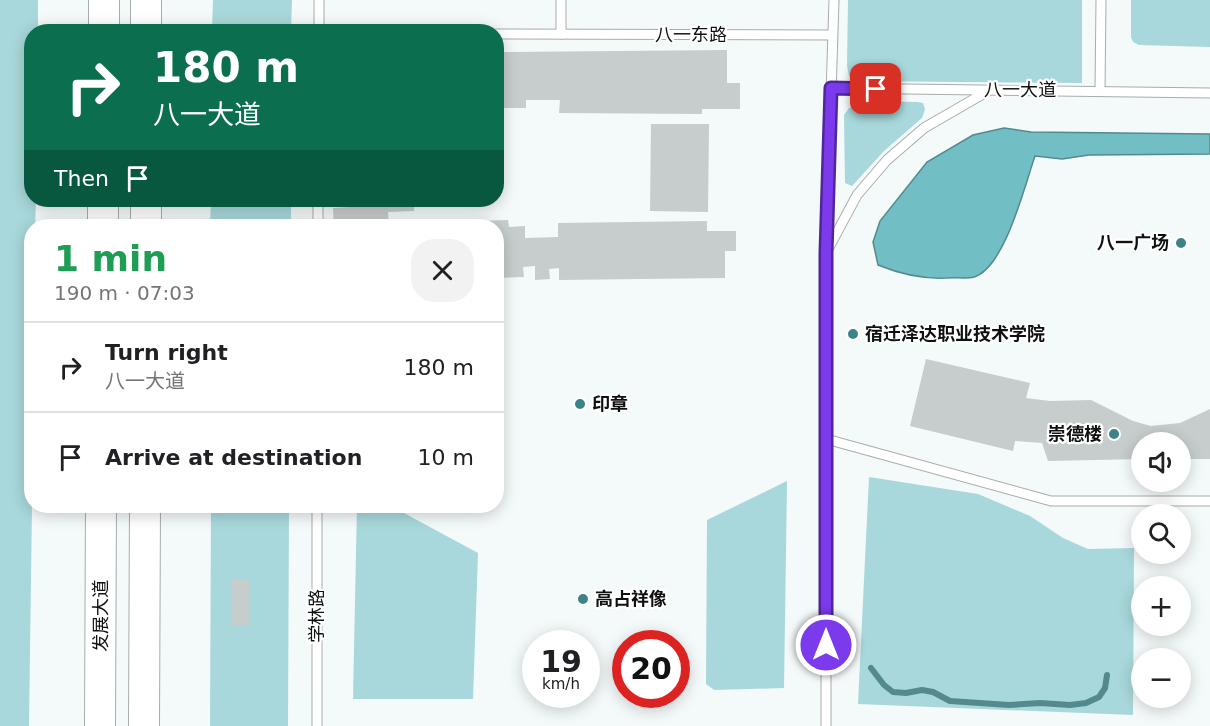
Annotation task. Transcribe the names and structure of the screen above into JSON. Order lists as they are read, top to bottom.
{
  "streets": {
    "main road": ["发展大道"],
    "lane": ["八一东路", "八一大道", "学林路"]
  },
  "places": [
    "八一广场",
    "宿迁泽达职业技术学院",
    "印章",
    "崇德楼",
    "高占祥像"
  ],
  "page": {
    "turn": ["180 m", "八一大道"],
    "then": "Then",
    "heading": ["1 min", "190 m · 07:03"],
    "list": [
      {
        "name": "Turn right",
        "note": "八一大道",
        "value": "180 m"
      },
      {
        "name": "Arrive at destination",
        "value": "10 m"
      }
    ],
    "map_buttons": ["+", "−"],
    "speed": "19 km/h",
    "limit": "20"
  }
}
